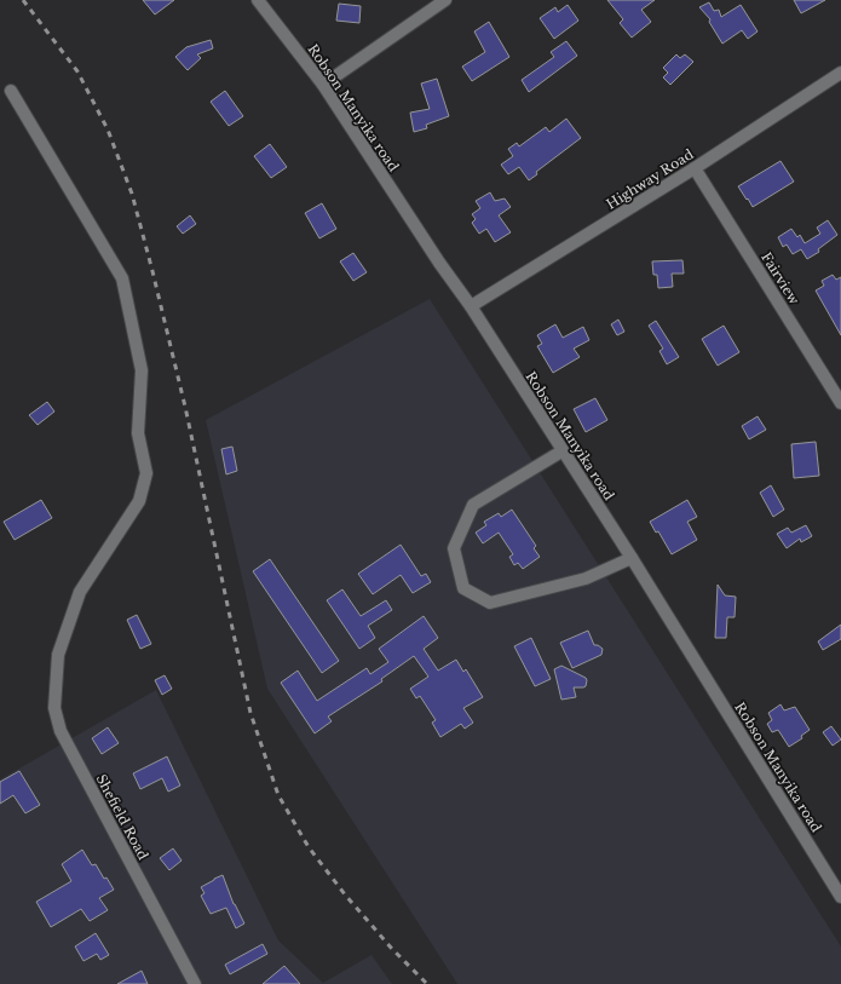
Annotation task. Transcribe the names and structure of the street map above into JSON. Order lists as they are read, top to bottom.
{
  "streets": {
    "street": [
      "Robson Manyika road",
      "Highway Road",
      "Fairview",
      "Shefield Road"
    ]
  },
  "crossings": [
    ["Robson Manyika road", "Highway Road"],
    ["Highway Road", "Fairview"]
  ]
}
